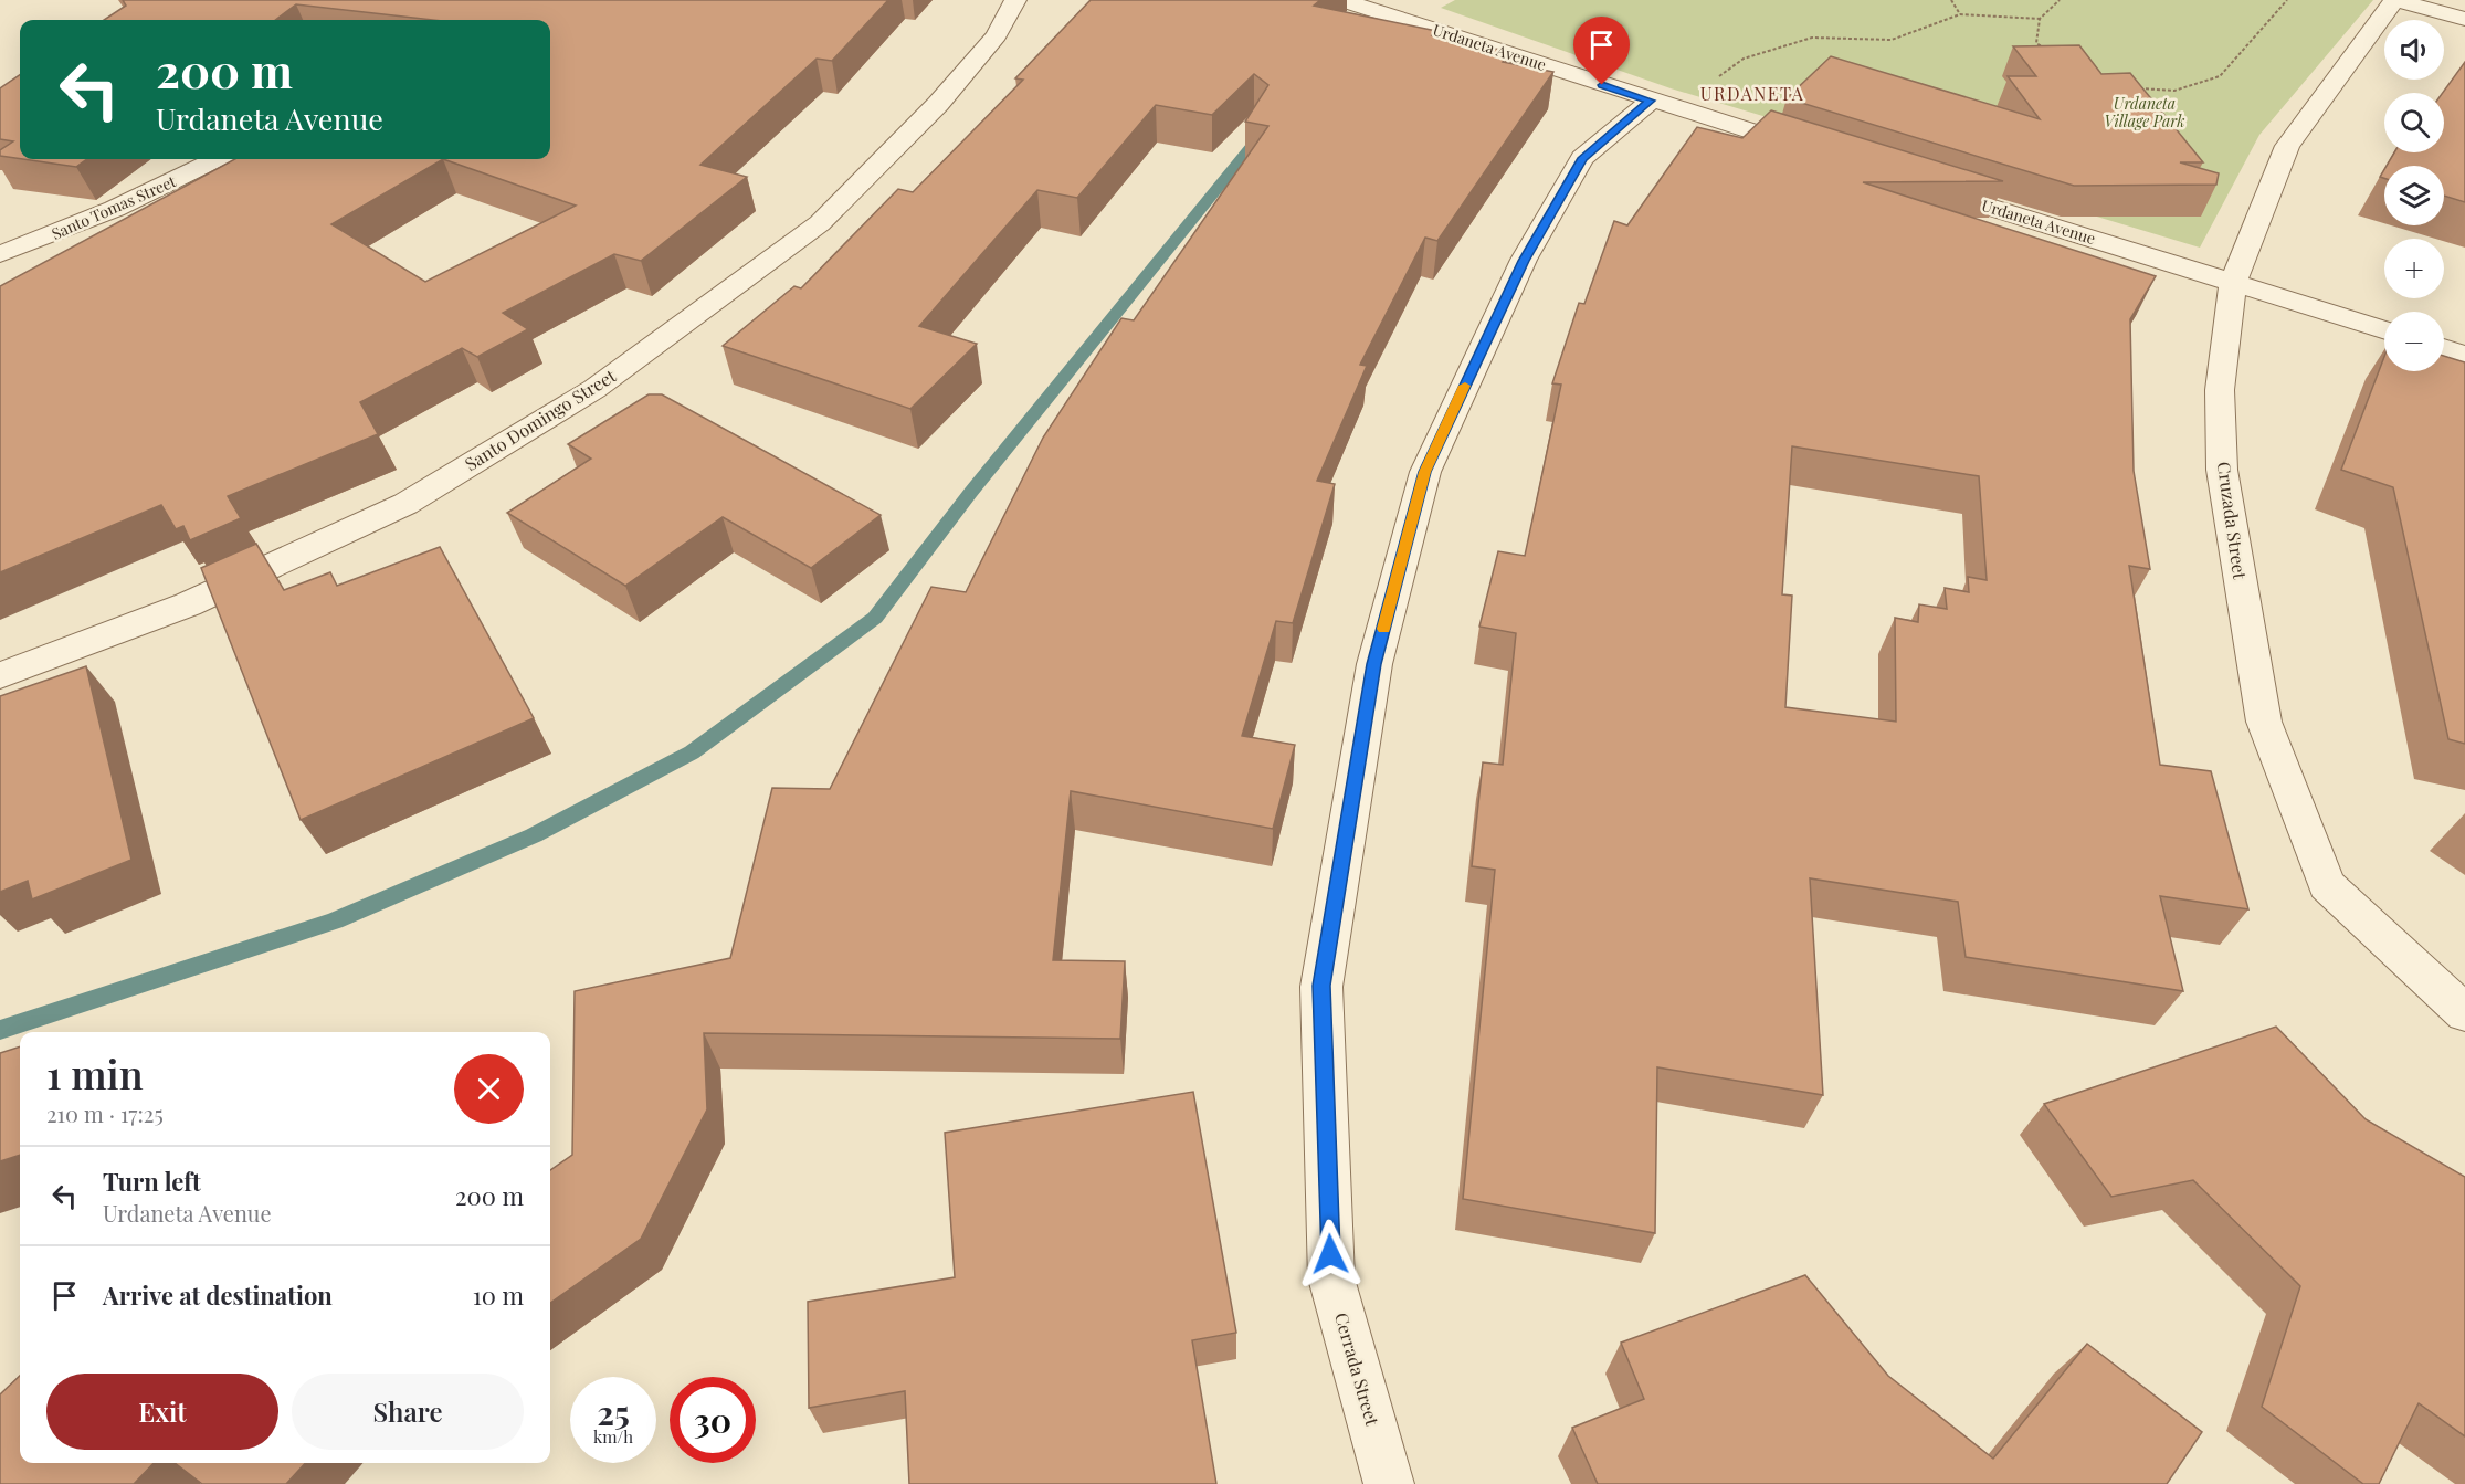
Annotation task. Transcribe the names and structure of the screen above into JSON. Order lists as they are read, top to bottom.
{
  "streets": {
    "street": [
      "Urdaneta Avenue",
      "Santo Tomas Street",
      "Santo Domingo Street",
      "Cruzada Street",
      "Cerrada Street"
    ]
  },
  "crossings": [
    ["Urdaneta Avenue", "Cruzada Street"],
    ["Urdaneta Avenue", "Cerrada Street"]
  ],
  "districts": ["URDANETA"],
  "parks": ["Urdaneta Village Park"],
  "page": {
    "map_buttons": ["+", "−"],
    "turn": ["200 m", "Urdaneta Avenue"],
    "heading": ["1 min", "210 m · 17:25"],
    "list": [
      {
        "name": "Turn left",
        "note": "Urdaneta Avenue",
        "value": "200 m"
      },
      {
        "name": "Arrive at destination",
        "value": "10 m"
      }
    ],
    "buttons": ["Exit", "Share"],
    "speed": "25 km/h",
    "limit": "30"
  }
}
